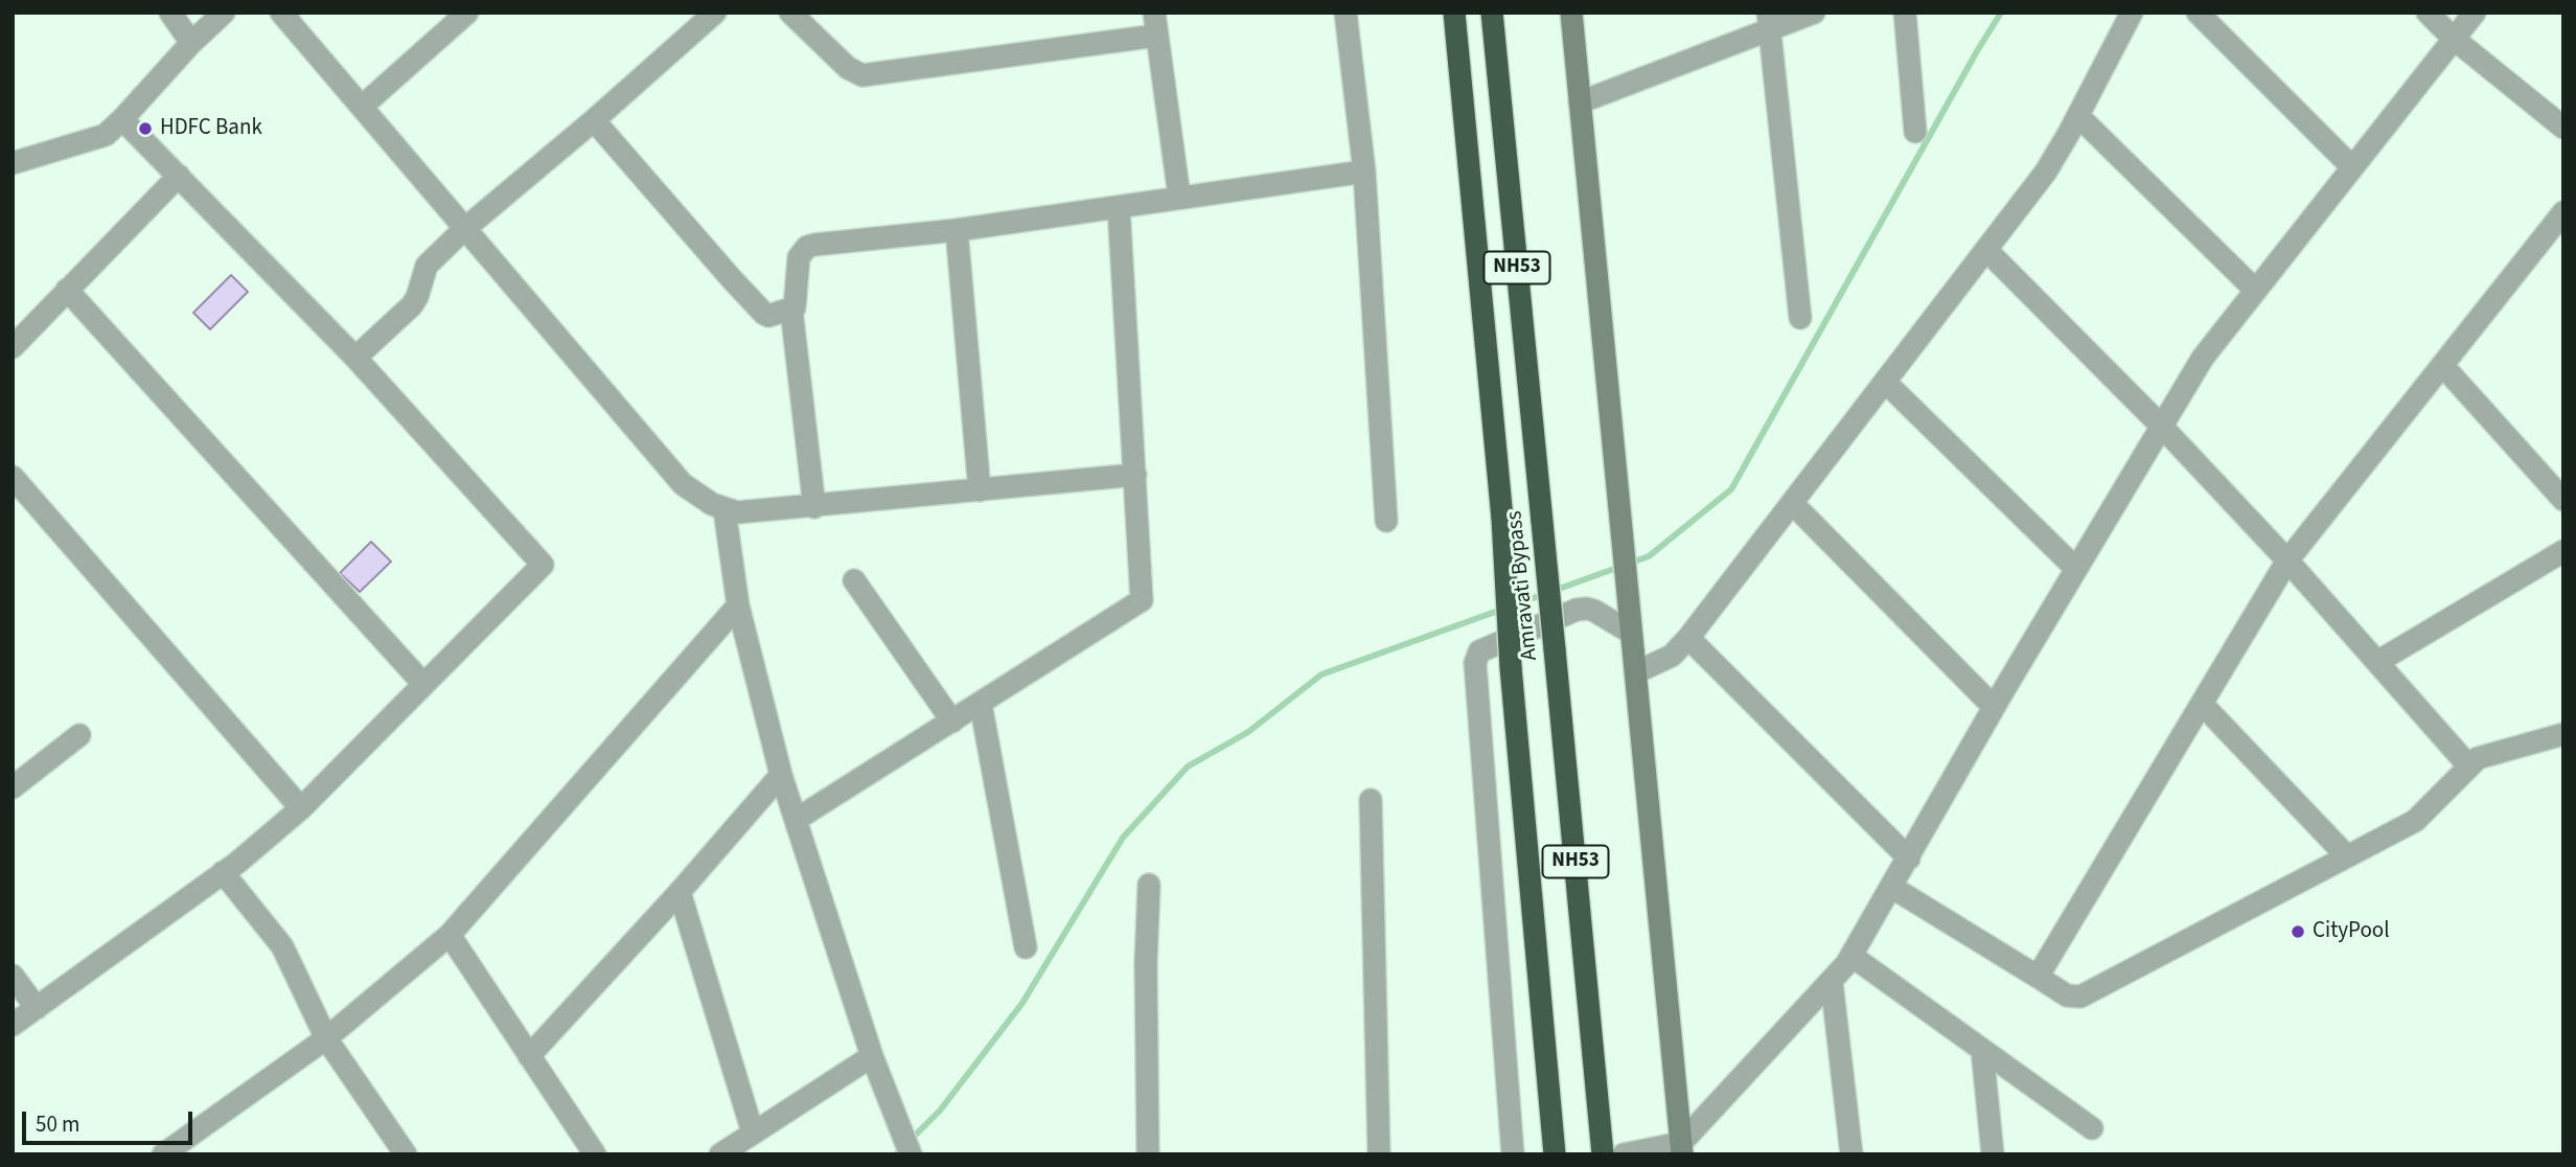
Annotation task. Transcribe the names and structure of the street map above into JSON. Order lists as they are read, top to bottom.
{
  "streets": {
    "highway": ["NH53", "Amravati Bypass"]
  },
  "places": ["HDFC Bank", "CityPool"],
  "scale_bar": "50 m"
}
